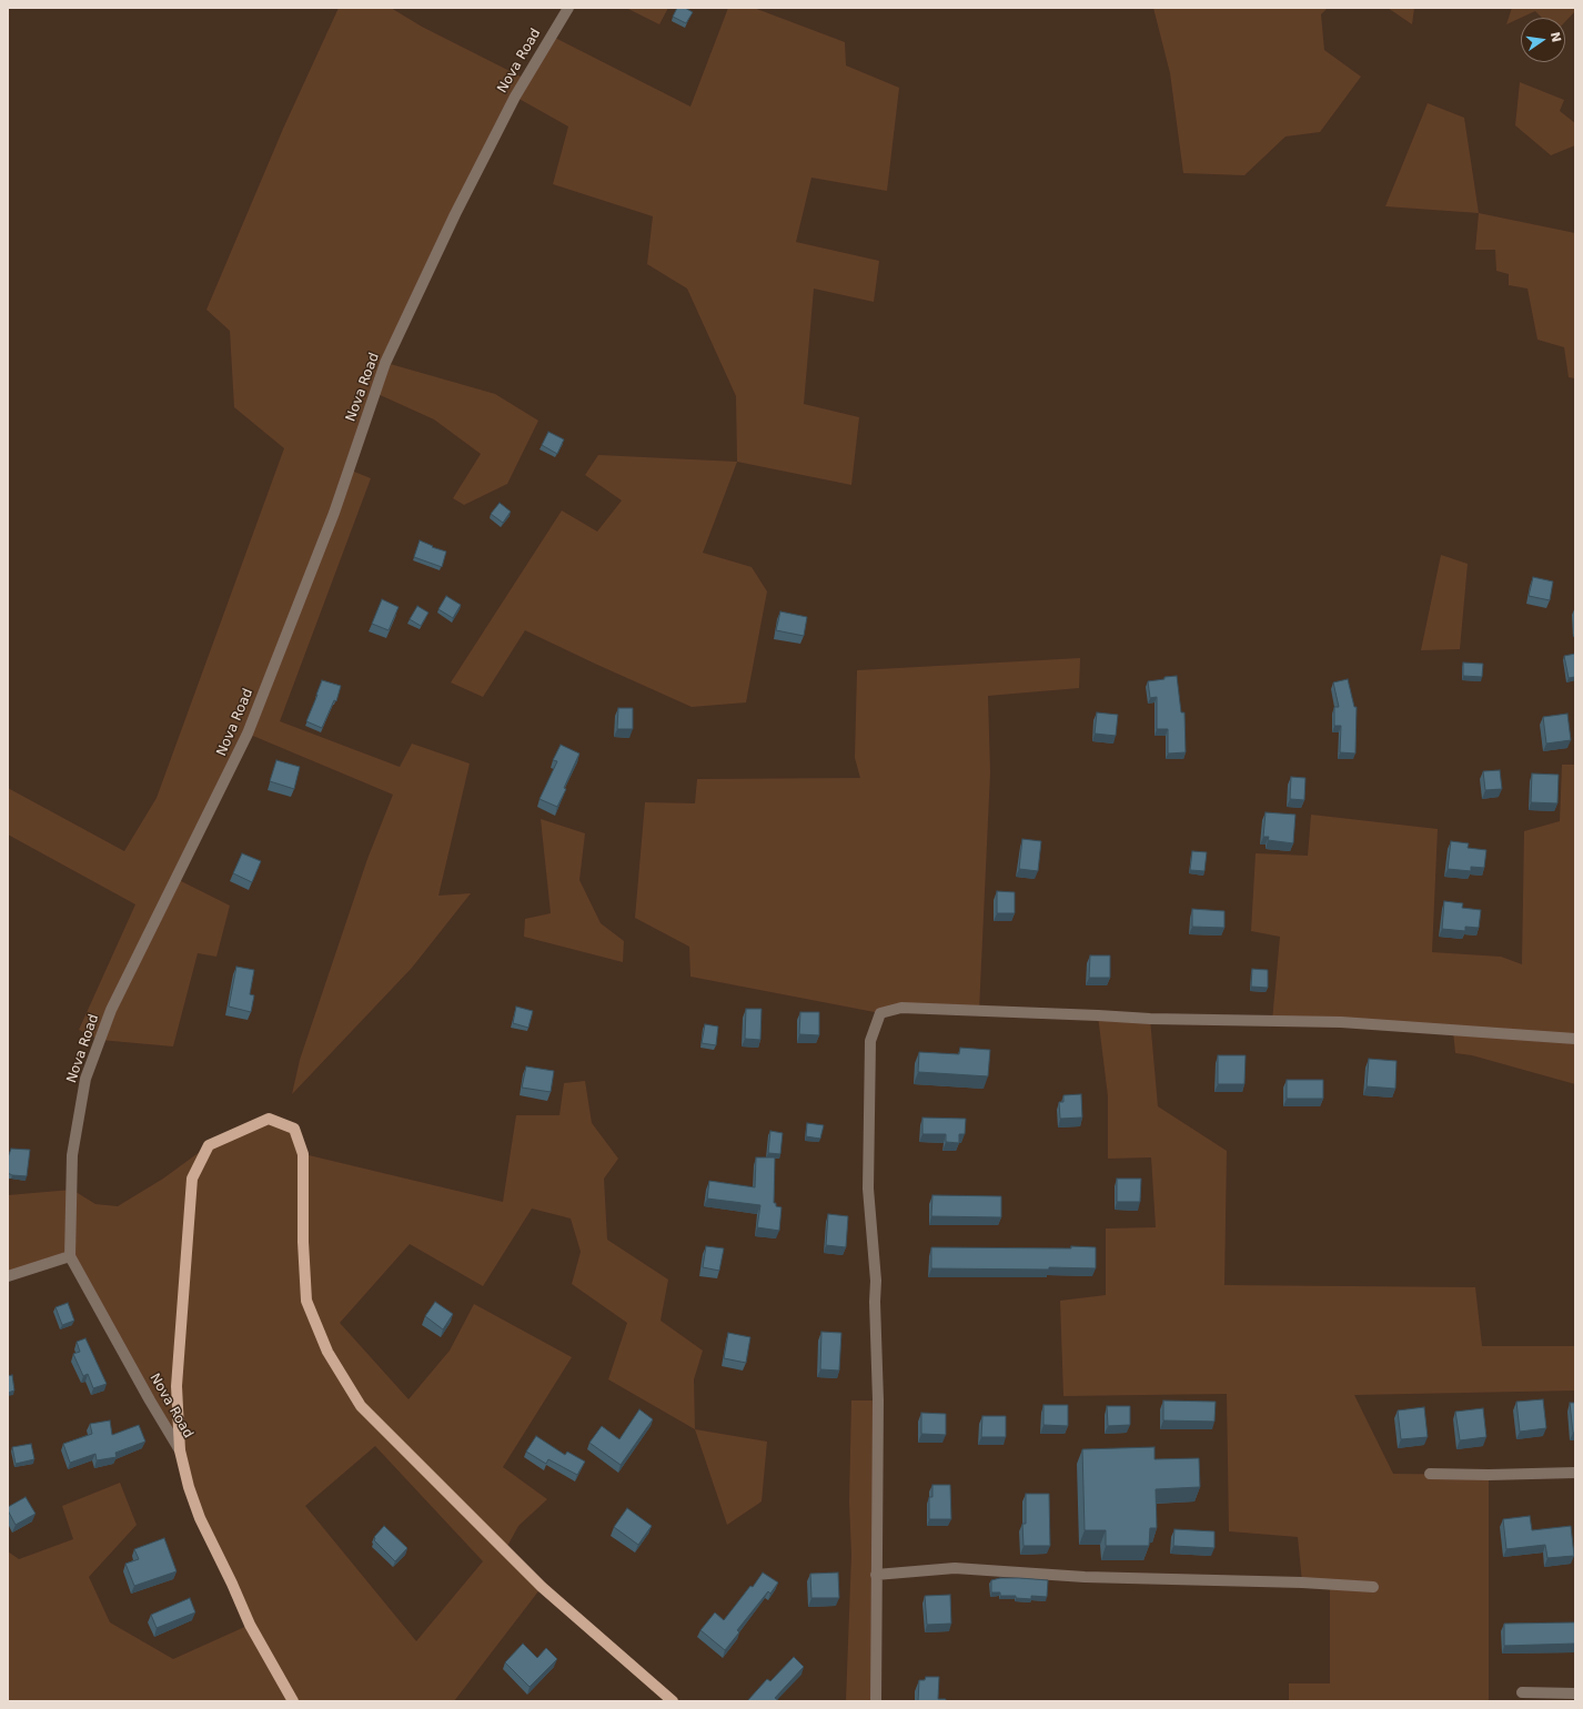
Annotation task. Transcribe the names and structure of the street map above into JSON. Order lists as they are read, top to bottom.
{
  "streets": {
    "street": ["Nova Road"]
  },
  "north": "right"
}
